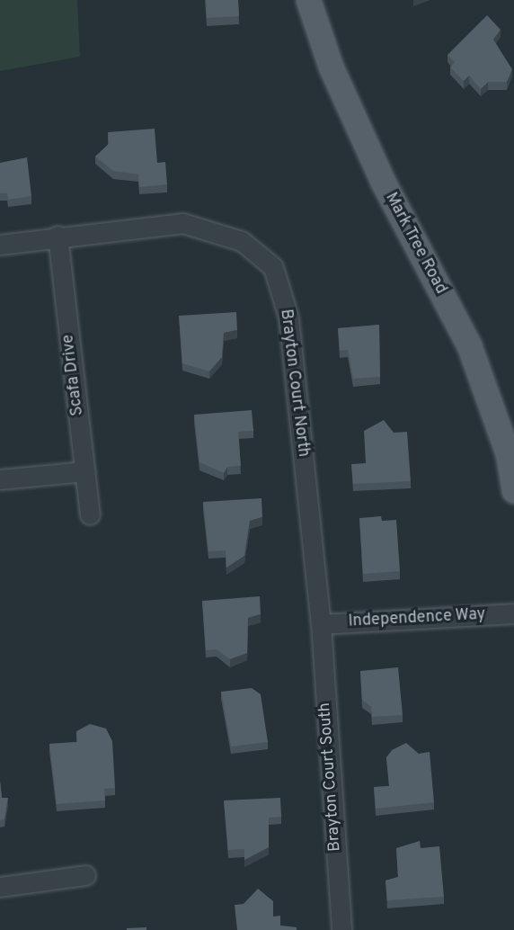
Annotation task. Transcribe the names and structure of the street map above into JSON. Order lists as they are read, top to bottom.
{
  "streets": {
    "main road": ["Mark Tree Road"],
    "street": [
      "Scafa Drive",
      "Brayton Court North",
      "Independence Way",
      "Brayton Court South"
    ]
  },
  "crossings": [
    ["Scafa Drive", "Brayton Court North"],
    ["Brayton Court North", "Independence Way"],
    ["Brayton Court North", "Brayton Court South"],
    ["Independence Way", "Brayton Court South"]
  ]
}
